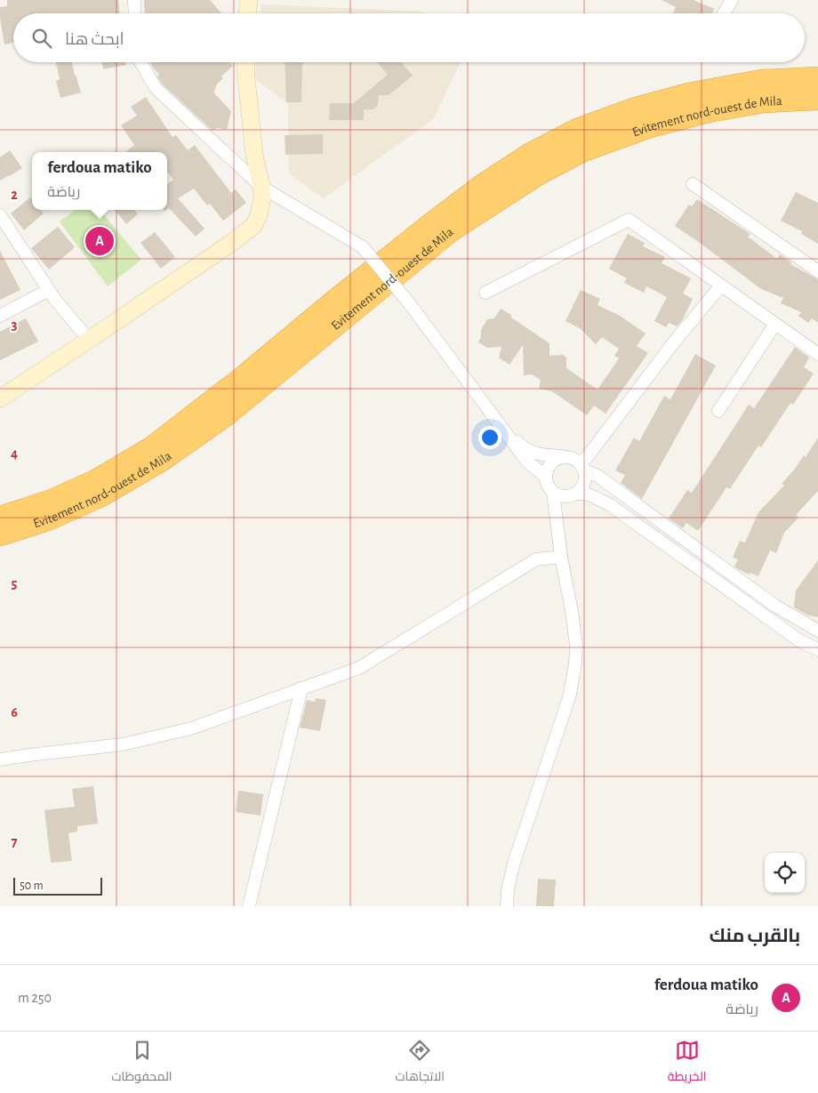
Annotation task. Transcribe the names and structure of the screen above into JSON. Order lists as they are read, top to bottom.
{
  "streets": {
    "highway": ["Evitement nord-ouest de Mila"]
  },
  "scale_bar": "50 m",
  "page": {
    "search": "ابحث هنا",
    "popup": ["ferdoua matiko", "رياضة"],
    "pins": "A",
    "scale": "50 m",
    "heading": "بالقرب منك",
    "list": [
      {
        "mark": "A",
        "name": "ferdoua matiko",
        "note": "رياضة",
        "value": "250 m"
      }
    ],
    "nav": ["الخريطة", "الاتجاهات", "المحفوظات"]
  },
  "grid": {
    "rows": [
      "2",
      "3",
      "4",
      "5",
      "6",
      "7"
    ]
  }
}
